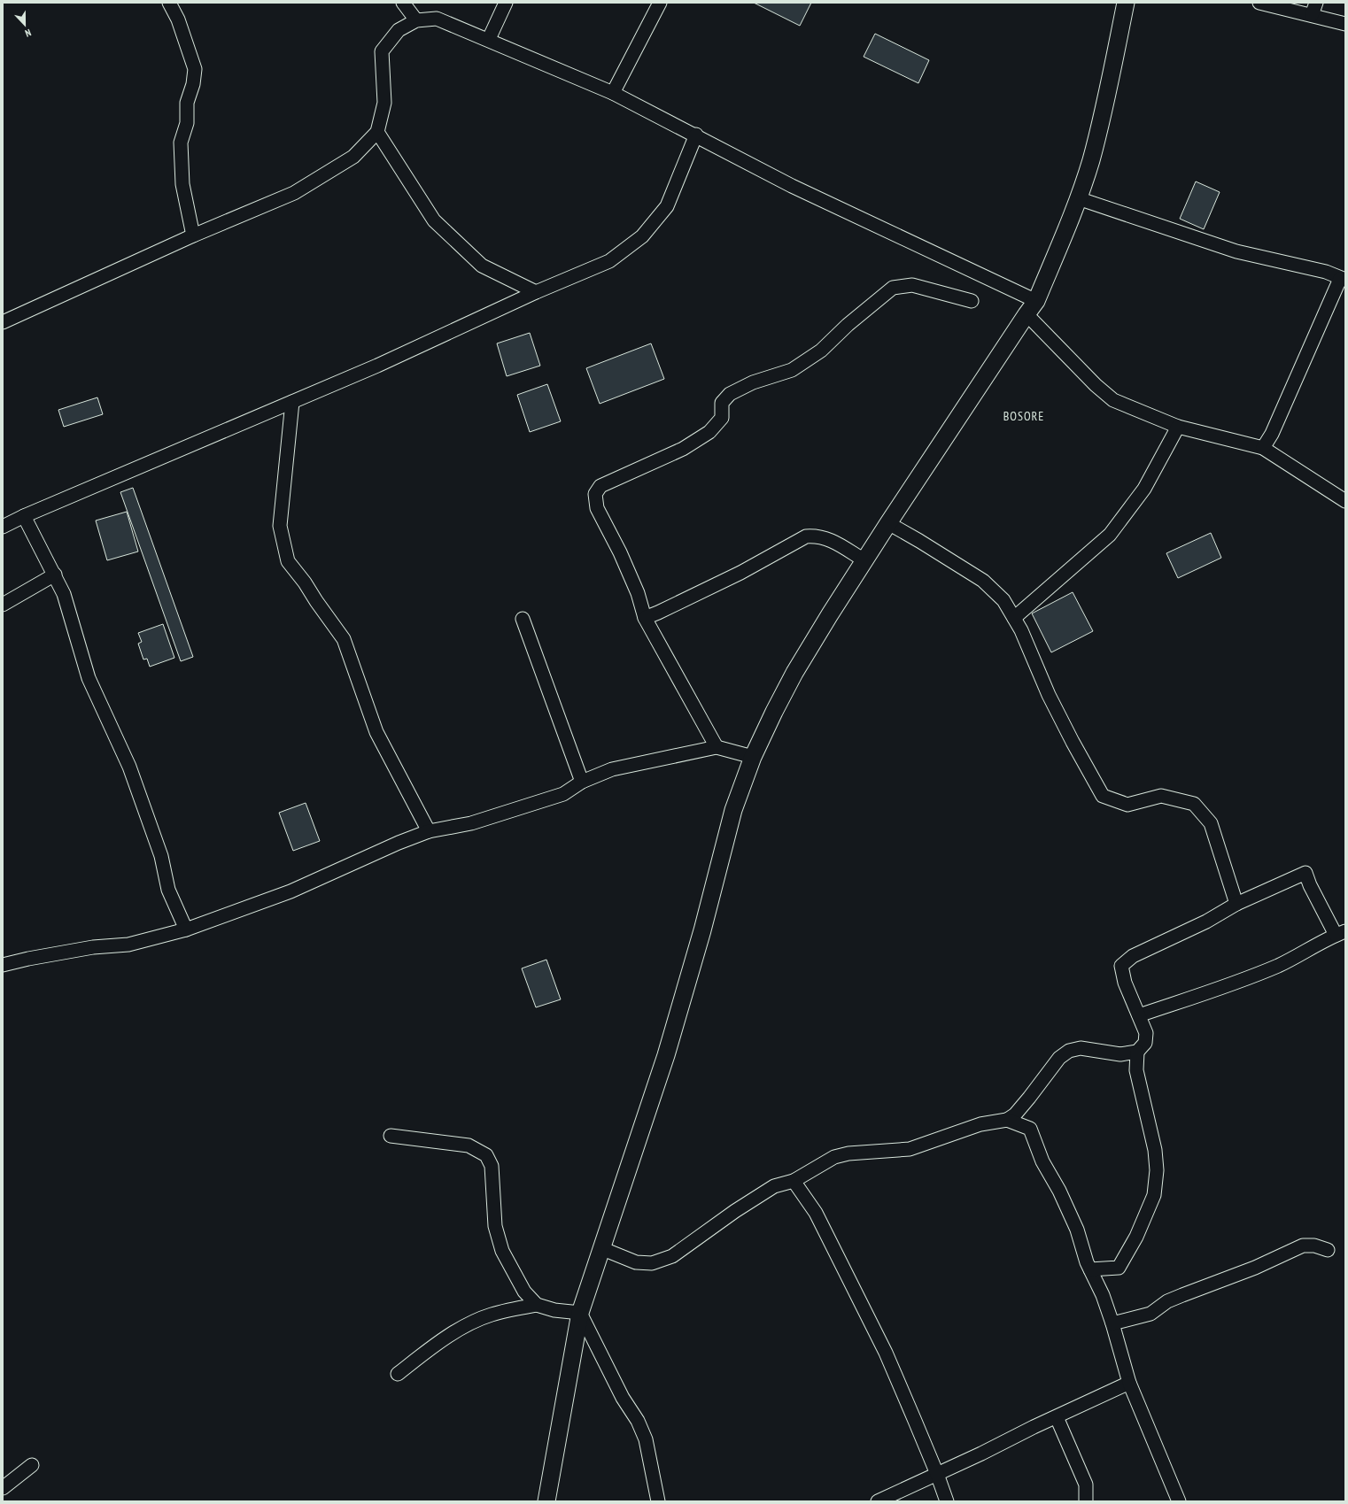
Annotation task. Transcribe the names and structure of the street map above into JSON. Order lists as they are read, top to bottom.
{
  "districts": ["BOSORE"],
  "north": "bottom"
}
